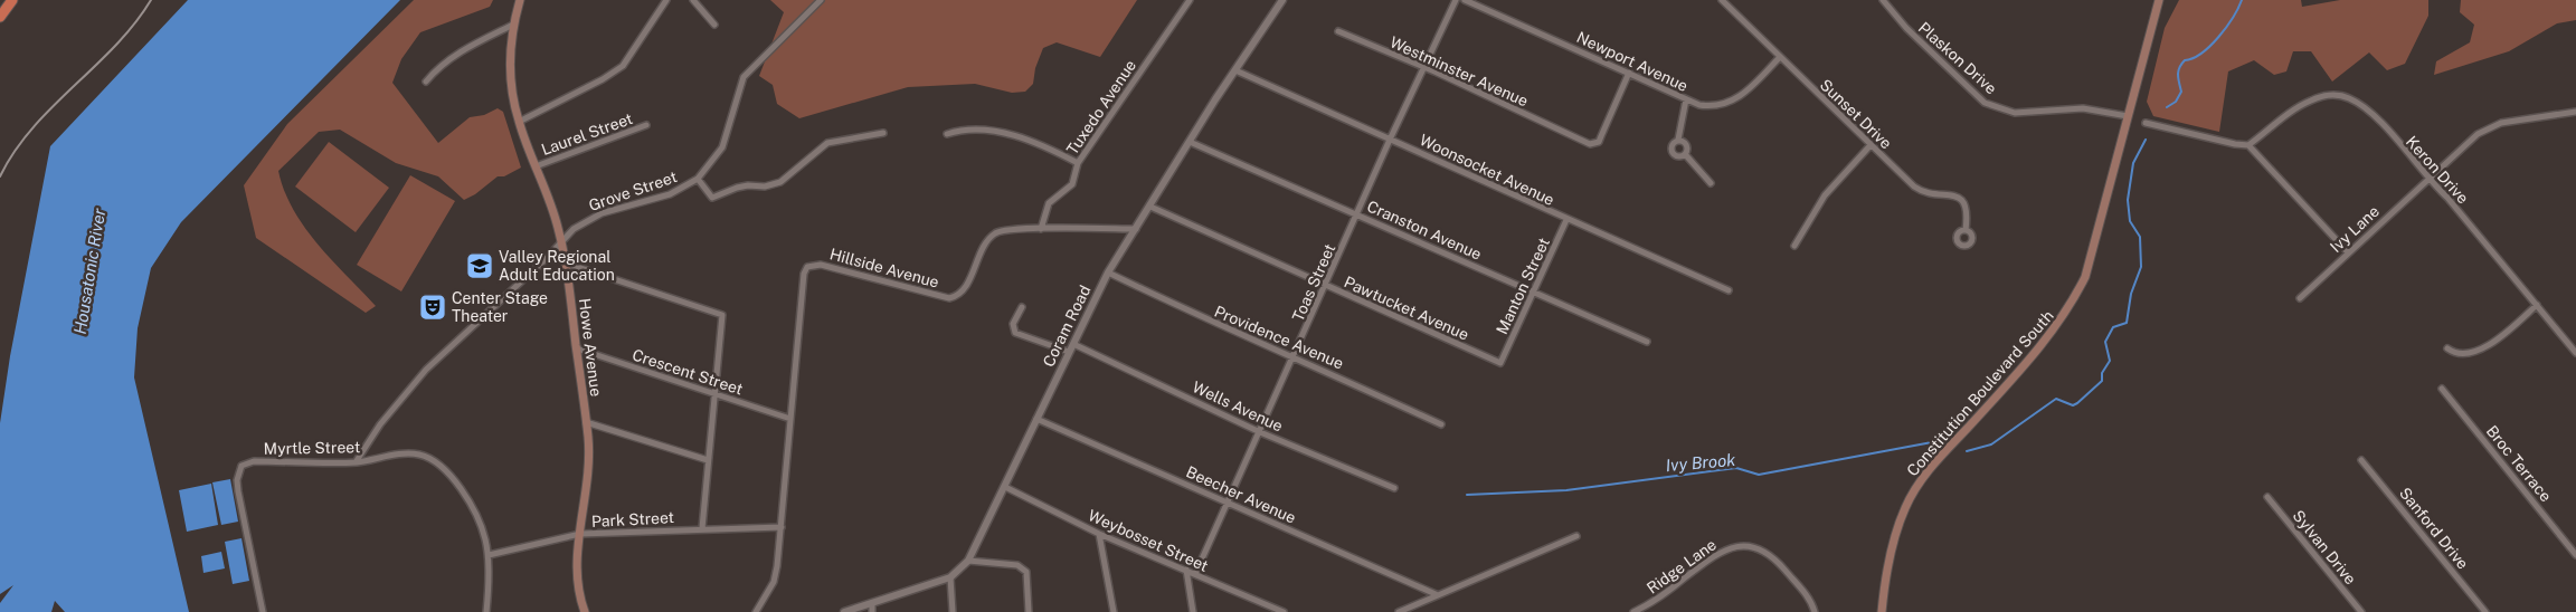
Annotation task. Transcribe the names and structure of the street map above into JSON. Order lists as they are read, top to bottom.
{
  "streets": {
    "main road": ["Howe Avenue", "Constitution Boulevard South"],
    "street": [
      "Plaskon Drive",
      "Newport Avenue",
      "Westminster Avenue",
      "Tuxedo Avenue",
      "Sunset Drive",
      "Laurel Street",
      "Woonsocket Avenue",
      "Keron Drive",
      "Grove Street",
      "Ivy Lane",
      "Cranston Avenue",
      "Hillside Avenue",
      "Toas Street",
      "Manton Street",
      "Pawtucket Avenue",
      "Coram Road",
      "Providence Avenue",
      "Crescent Street",
      "Wells Avenue",
      "Myrtle Street",
      "Broc Terrace",
      "Beecher Avenue",
      "Park Street",
      "Sanford Drive",
      "Weybosset Street",
      "Sylvan Drive",
      "Ridge Lane"
    ]
  },
  "crossings": [
    ["Plaskon Drive", "Constitution Boulevard South"],
    ["Newport Avenue", "Westminster Avenue"],
    ["Newport Avenue", "Sunset Drive"],
    ["Westminster Avenue", "Toas Street"],
    ["Tuxedo Avenue", "Hillside Avenue"],
    ["Laurel Street", "Howe Avenue"],
    ["Woonsocket Avenue", "Toas Street"],
    ["Woonsocket Avenue", "Manton Street"],
    ["Woonsocket Avenue", "Coram Road"],
    ["Keron Drive", "Ivy Lane"],
    ["Grove Street", "Howe Avenue"],
    ["Grove Street", "Myrtle Street"],
    ["Cranston Avenue", "Toas Street"],
    ["Cranston Avenue", "Manton Street"],
    ["Cranston Avenue", "Coram Road"],
    ["Hillside Avenue", "Coram Road"],
    ["Hillside Avenue", "Crescent Street"],
    ["Hillside Avenue", "Park Street"],
    ["Toas Street", "Pawtucket Avenue"],
    ["Toas Street", "Providence Avenue"],
    ["Toas Street", "Wells Avenue"],
    ["Toas Street", "Beecher Avenue"],
    ["Toas Street", "Weybosset Street"],
    ["Manton Street", "Pawtucket Avenue"],
    ["Pawtucket Avenue", "Coram Road"],
    ["Coram Road", "Providence Avenue"],
    ["Coram Road", "Wells Avenue"],
    ["Coram Road", "Beecher Avenue"],
    ["Coram Road", "Weybosset Street"],
    ["Howe Avenue", "Crescent Street"],
    ["Howe Avenue", "Park Street"],
    ["Myrtle Street", "Park Street"]
  ],
  "water": ["Housatonic River", "Ivy Brook"],
  "places": {
    "school or university": ["Valley Regional Adult Education"],
    "theatre": ["Center Stage Theater"]
  }
}
